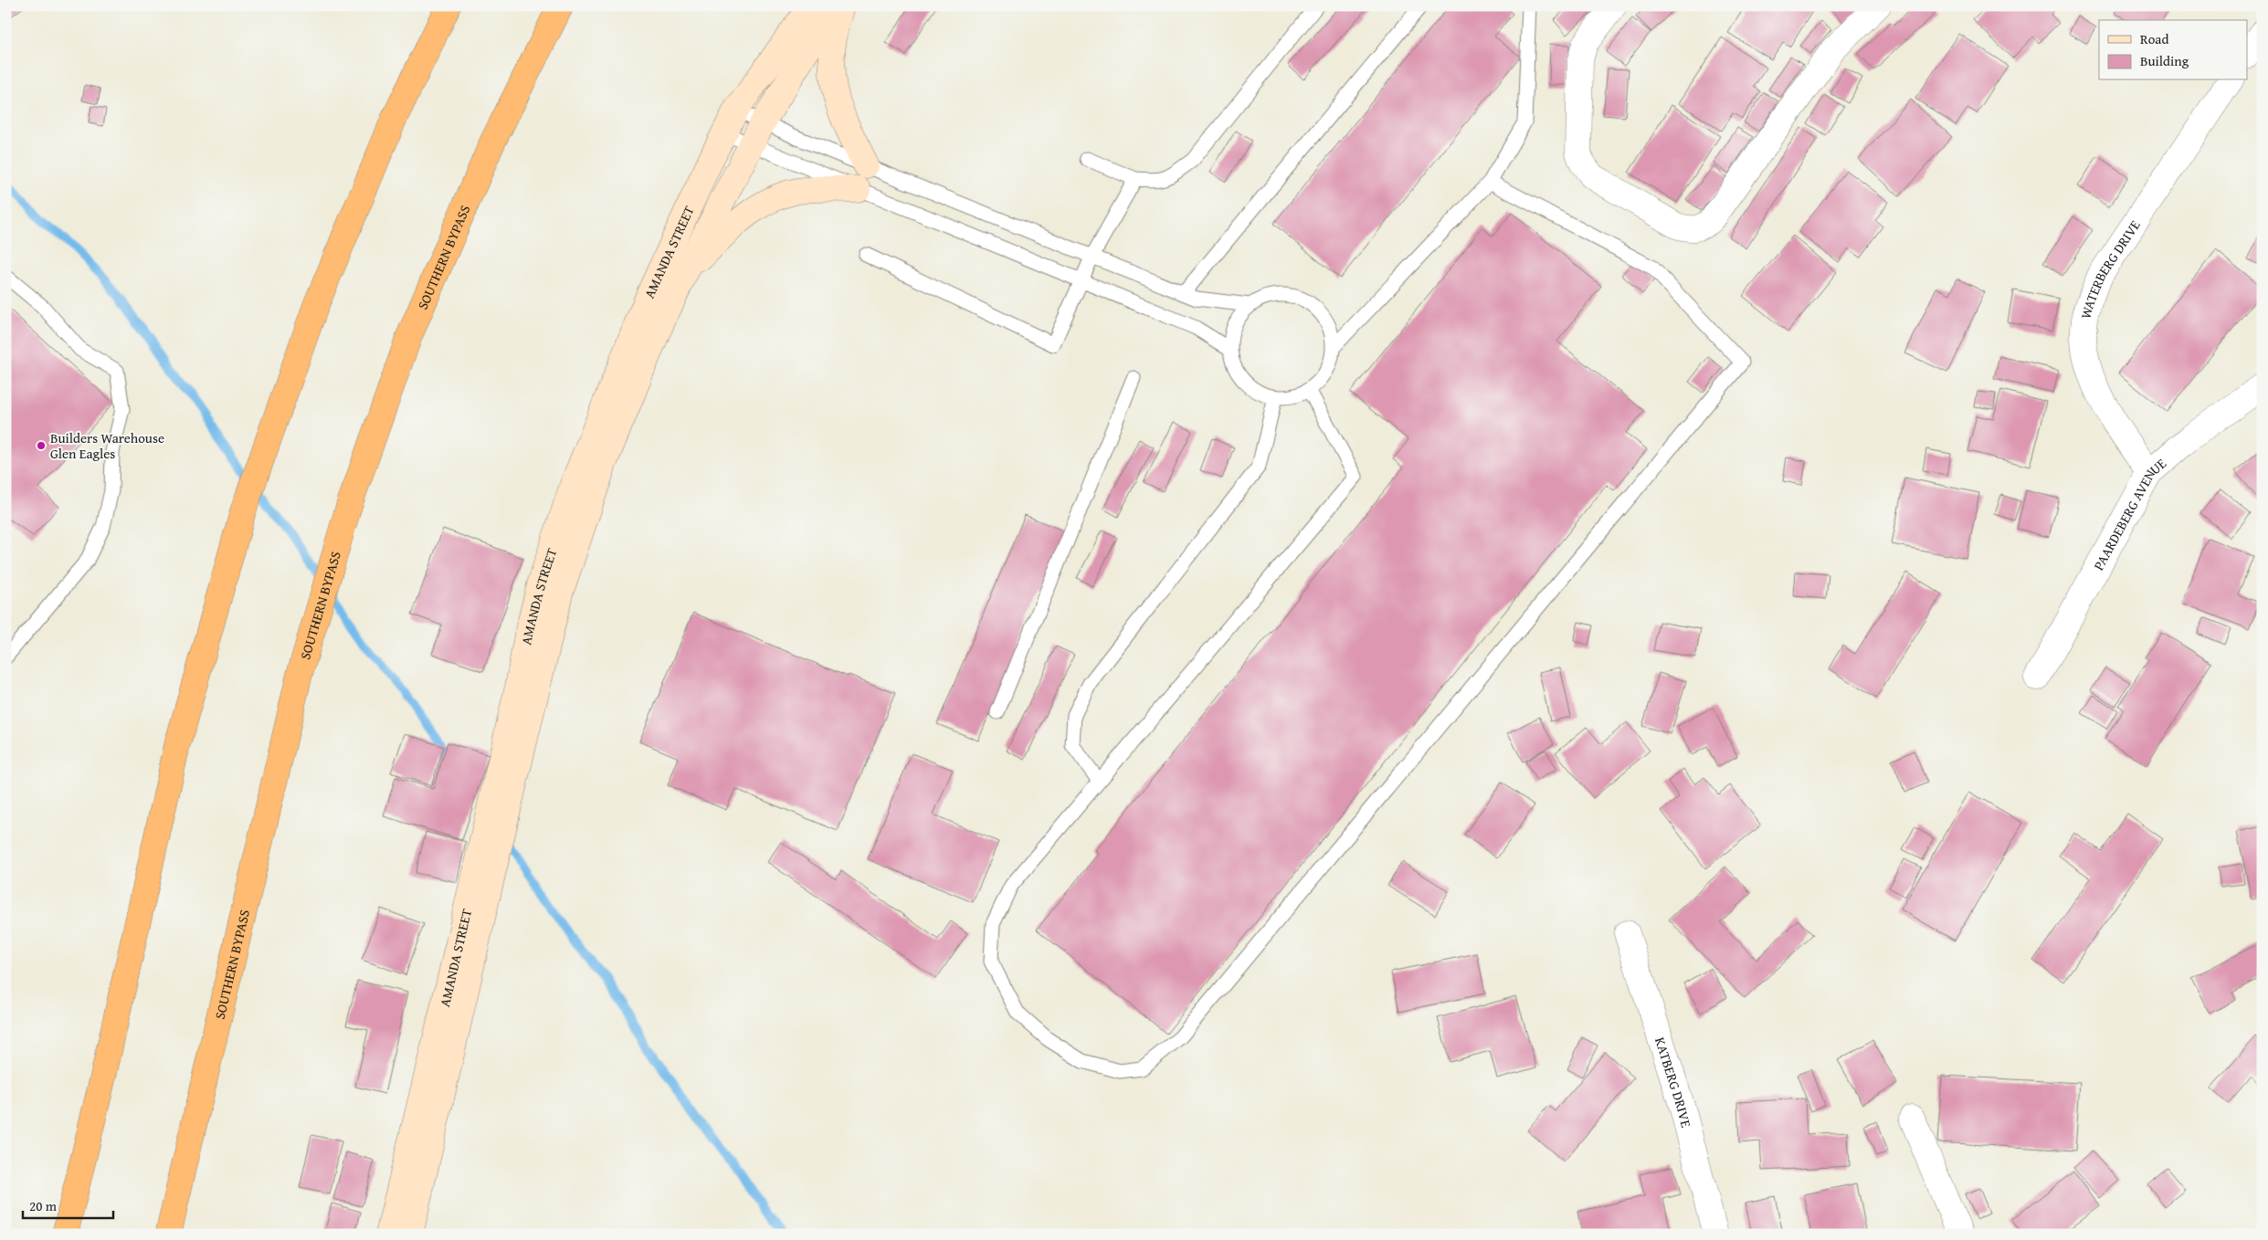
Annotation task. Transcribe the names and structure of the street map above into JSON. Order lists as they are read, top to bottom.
{
  "streets": {
    "highway": ["SOUTHERN BYPASS"],
    "street": [
      "AMANDA STREET",
      "WATERBERG DRIVE",
      "PAARDEBERG AVENUE",
      "KATBERG DRIVE"
    ]
  },
  "crossings": [
    ["WATERBERG DRIVE", "PAARDEBERG AVENUE"]
  ],
  "places": ["Builders Warehouse Glen Eagles"],
  "legend": ["Road", "Building"],
  "scale_bar": "20 m"
}
